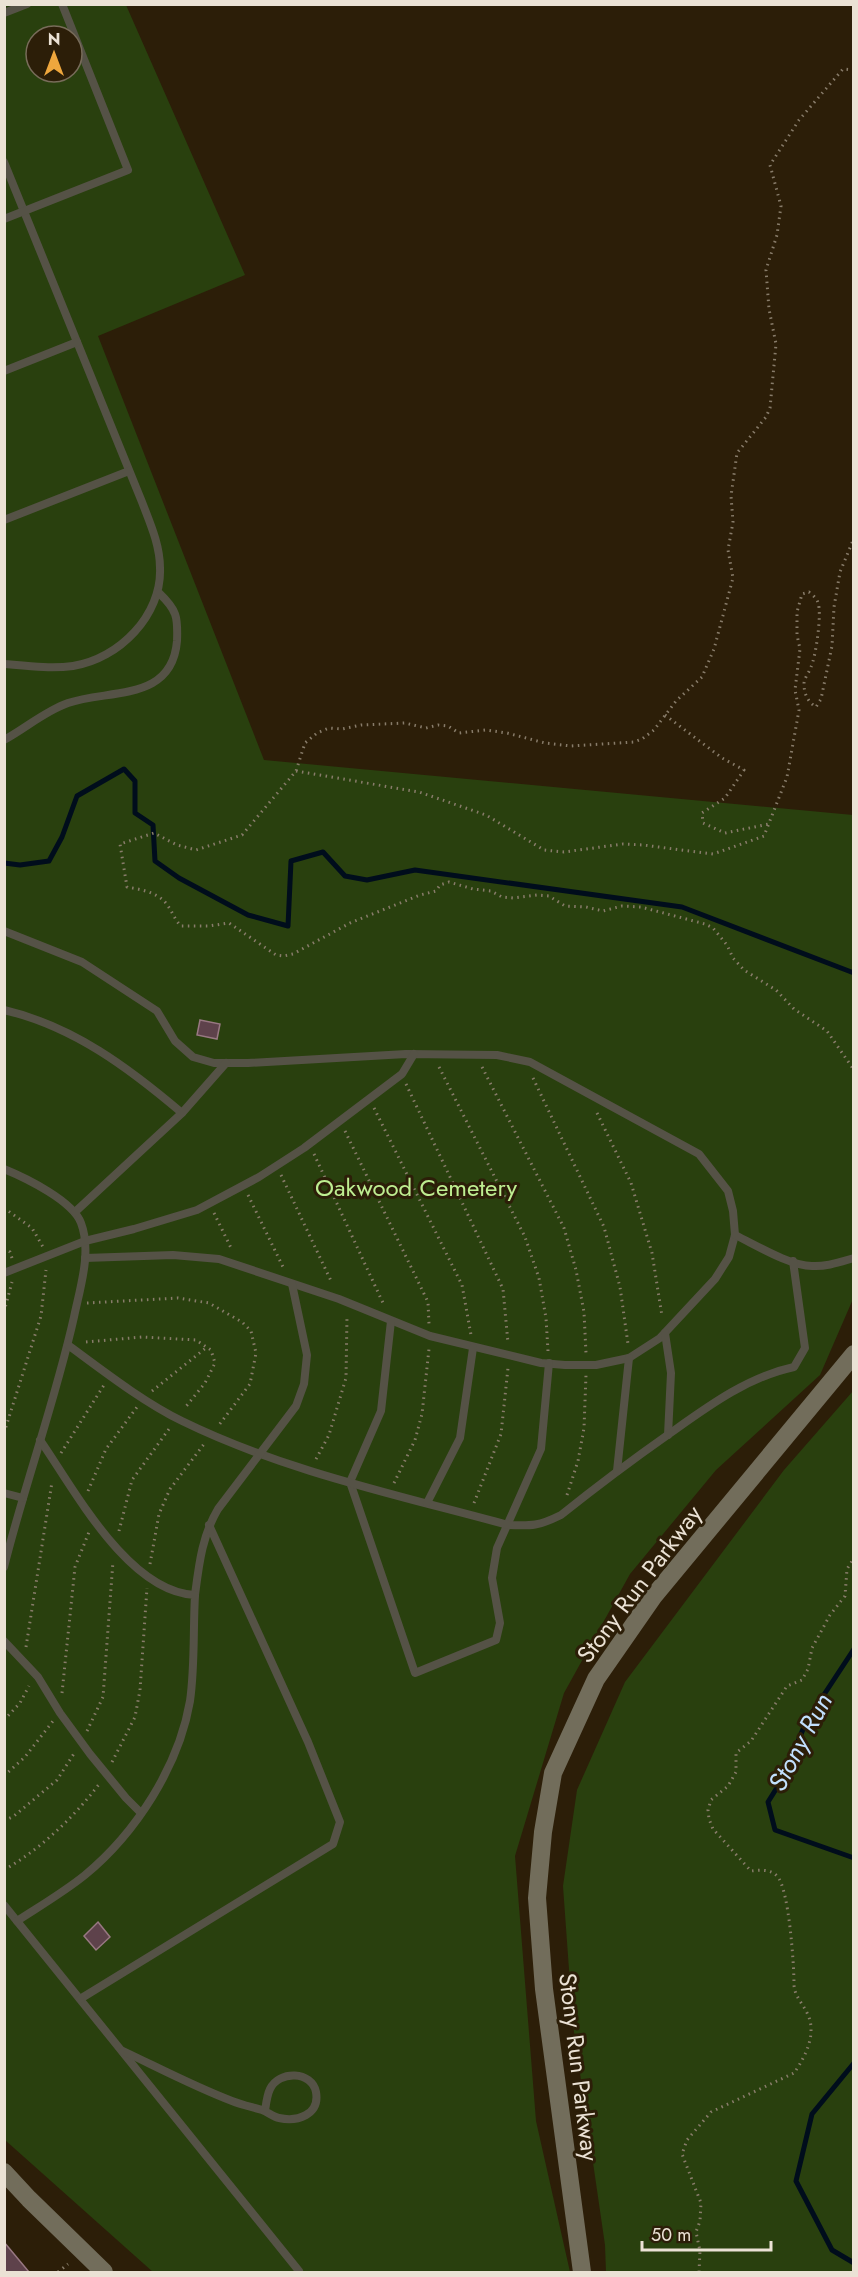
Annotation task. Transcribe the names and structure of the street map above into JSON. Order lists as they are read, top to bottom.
{
  "streets": {
    "street": ["Stony Run Parkway"]
  },
  "water": ["Stony Run"],
  "parks": ["Oakwood Cemetery"],
  "scale_bar": "50 m",
  "north": "top"
}
